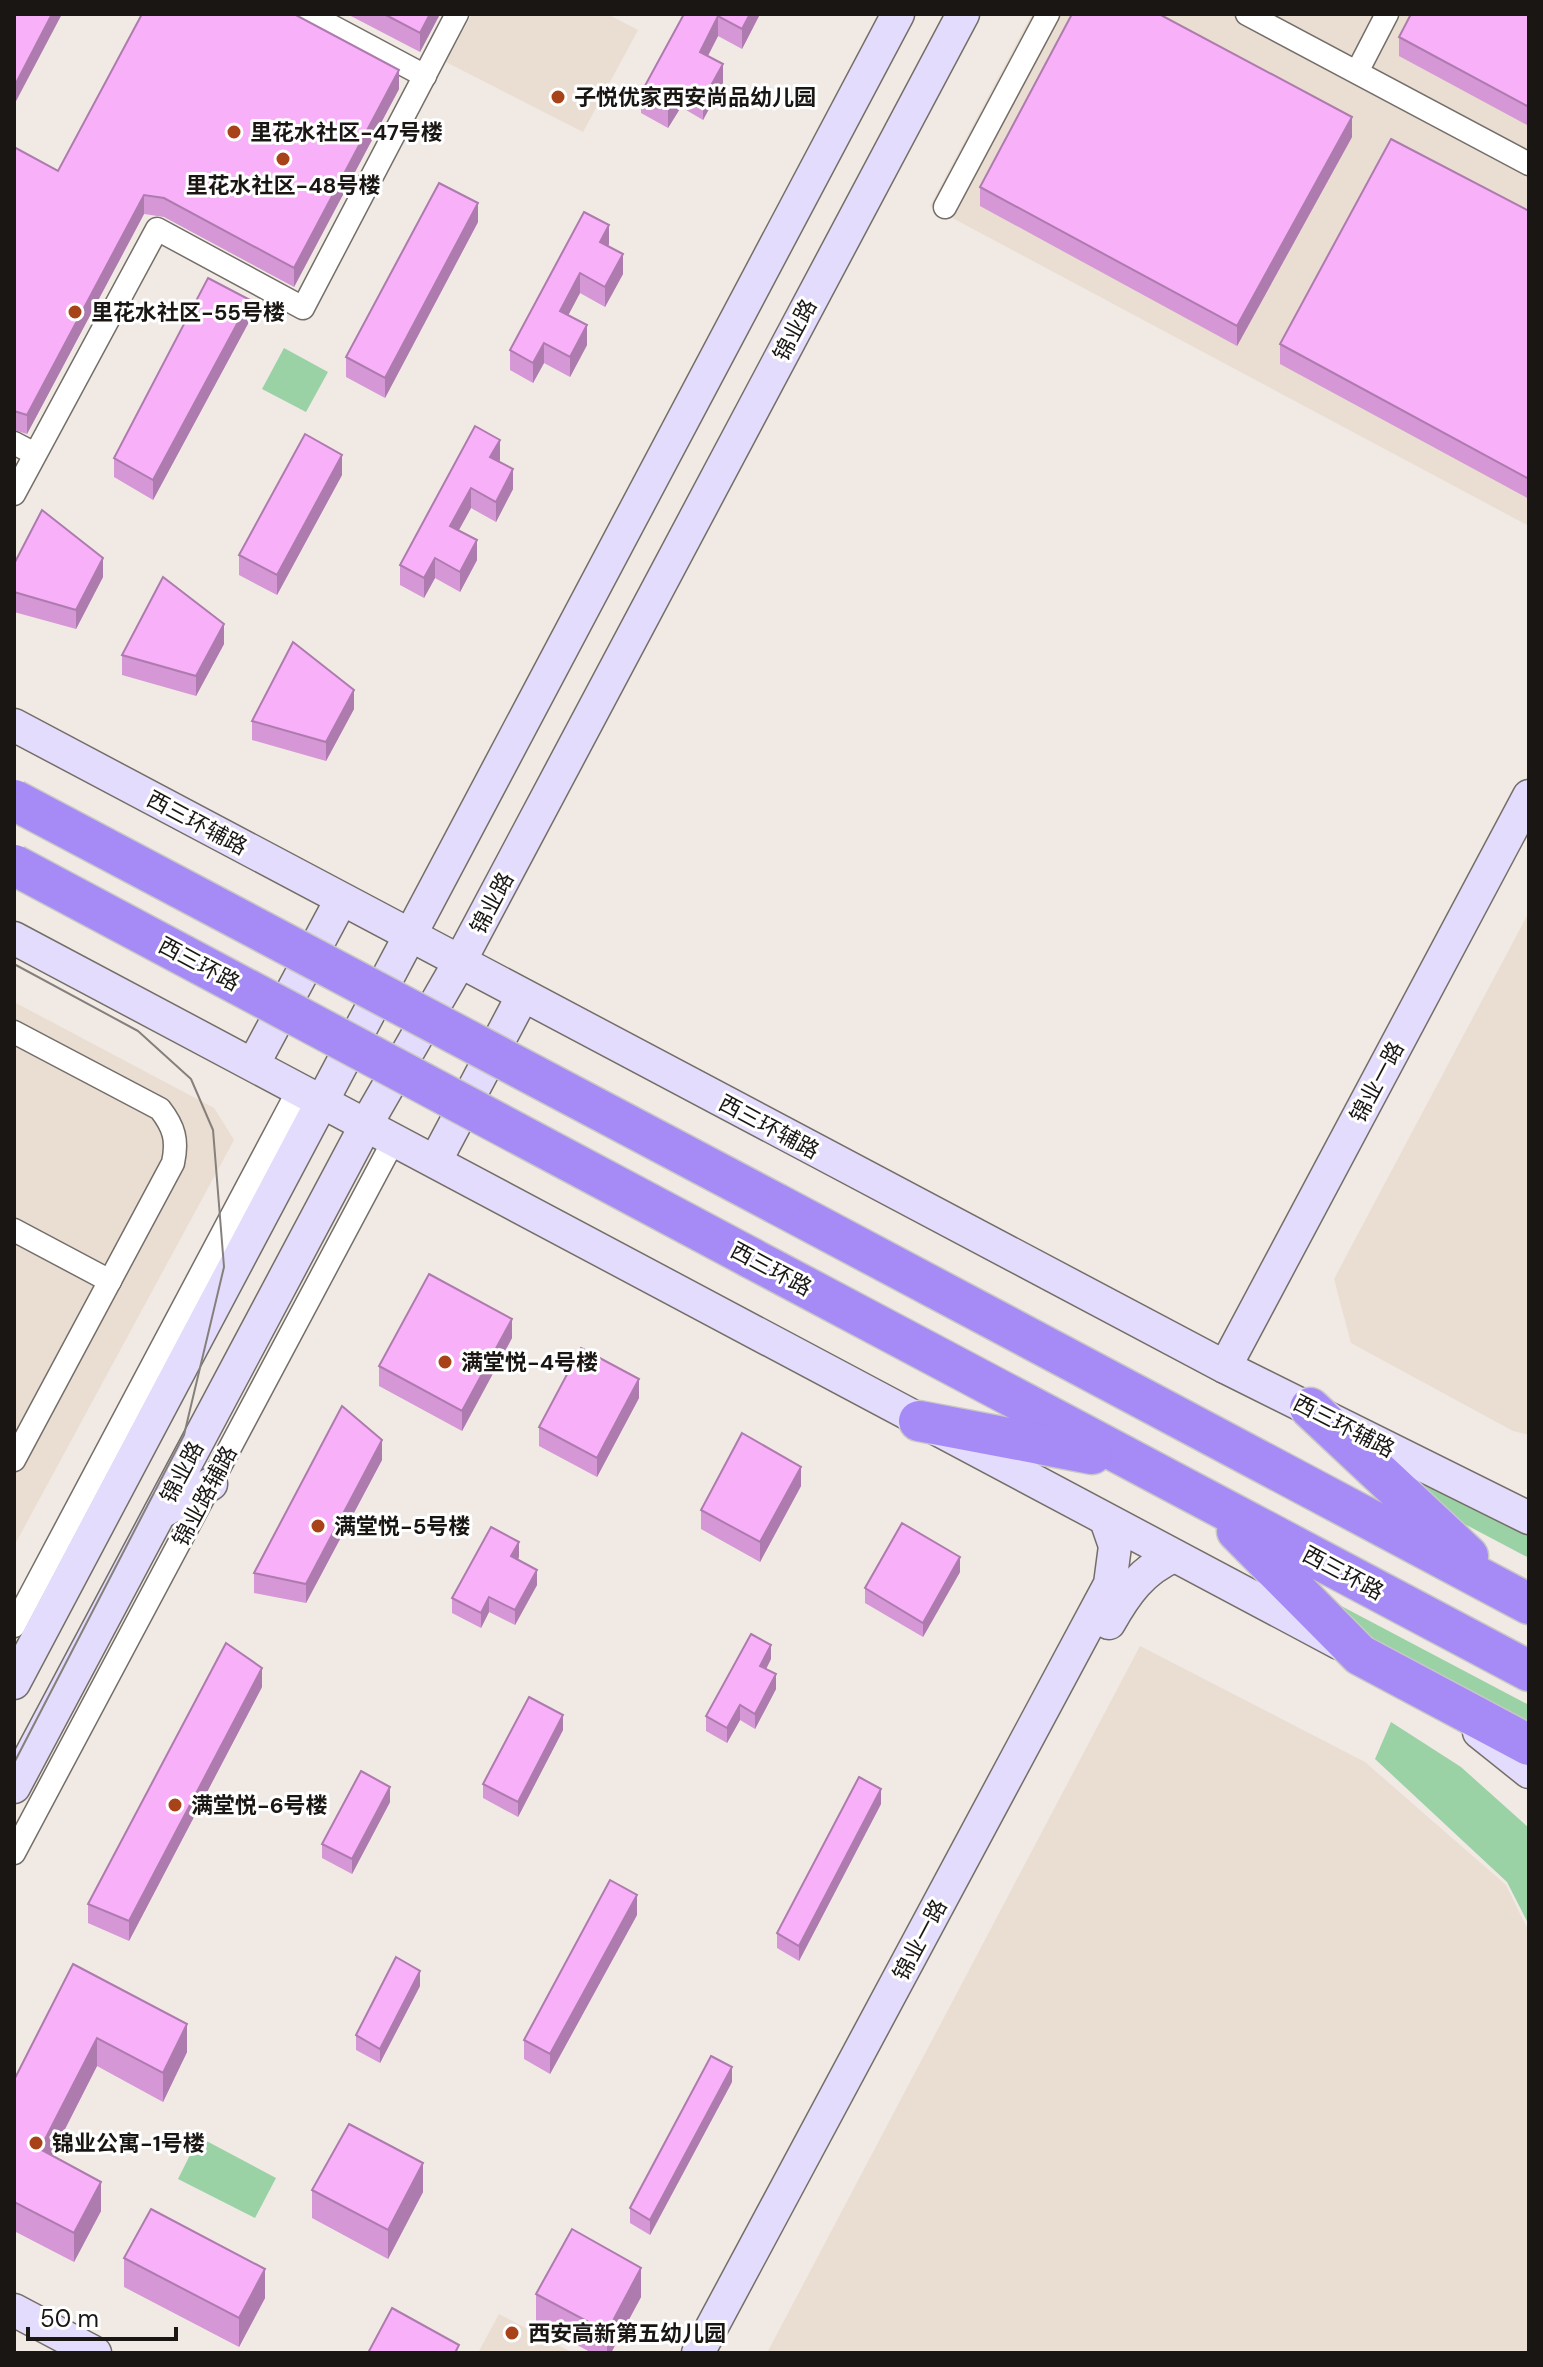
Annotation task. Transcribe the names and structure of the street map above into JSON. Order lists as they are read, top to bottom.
{
  "streets": {
    "highway": ["西三环路"],
    "main road": ["锦业路", "西三环辅路", "锦业一路"],
    "street": ["锦业路辅路"]
  },
  "crossings": [
    ["锦业路", "西三环辅路"],
    ["西三环辅路", "锦业一路"]
  ],
  "places": [
    "子悦优家西安尚品幼儿园",
    "里花水社区-47号楼",
    "里花水社区-48号楼",
    "里花水社区-55号楼",
    "满堂悦-4号楼",
    "满堂悦-5号楼",
    "满堂悦-6号楼",
    "锦业公寓-1号楼",
    "西安高新第五幼儿园"
  ],
  "scale_bar": "50 m"
}
